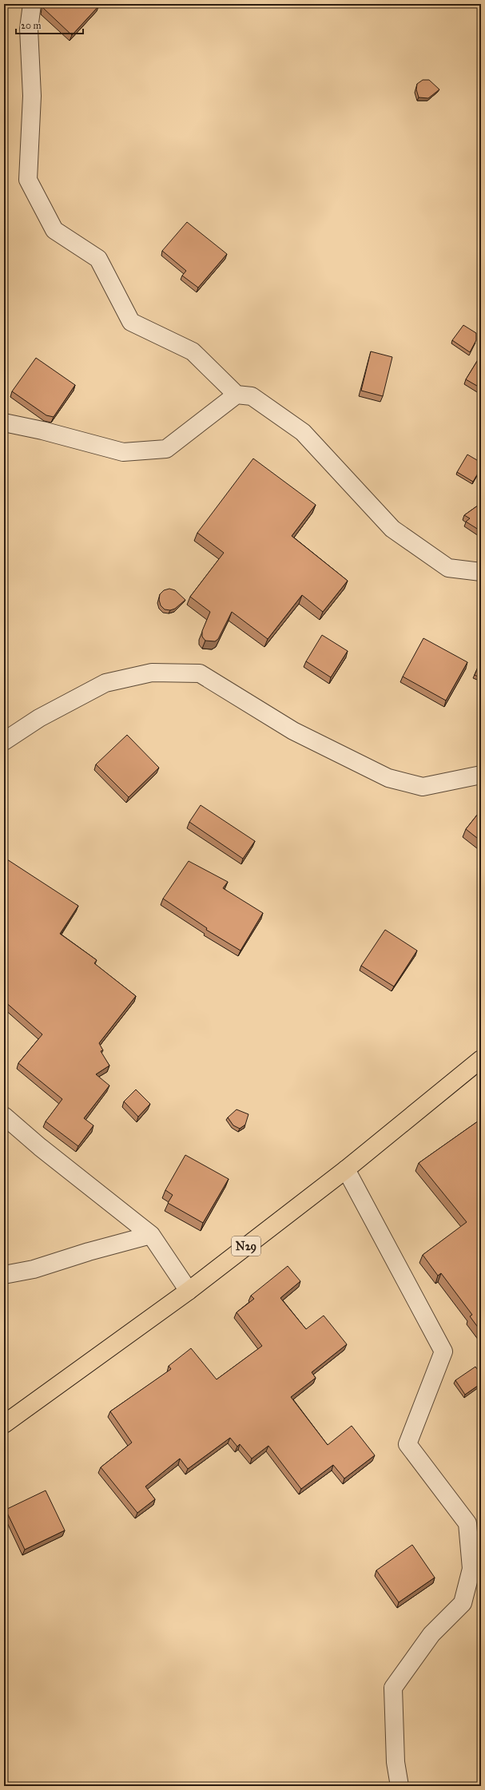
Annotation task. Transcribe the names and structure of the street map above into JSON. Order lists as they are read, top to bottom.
{
  "streets": {
    "main road": ["N29"]
  },
  "scale_bar": "20 m"
}
